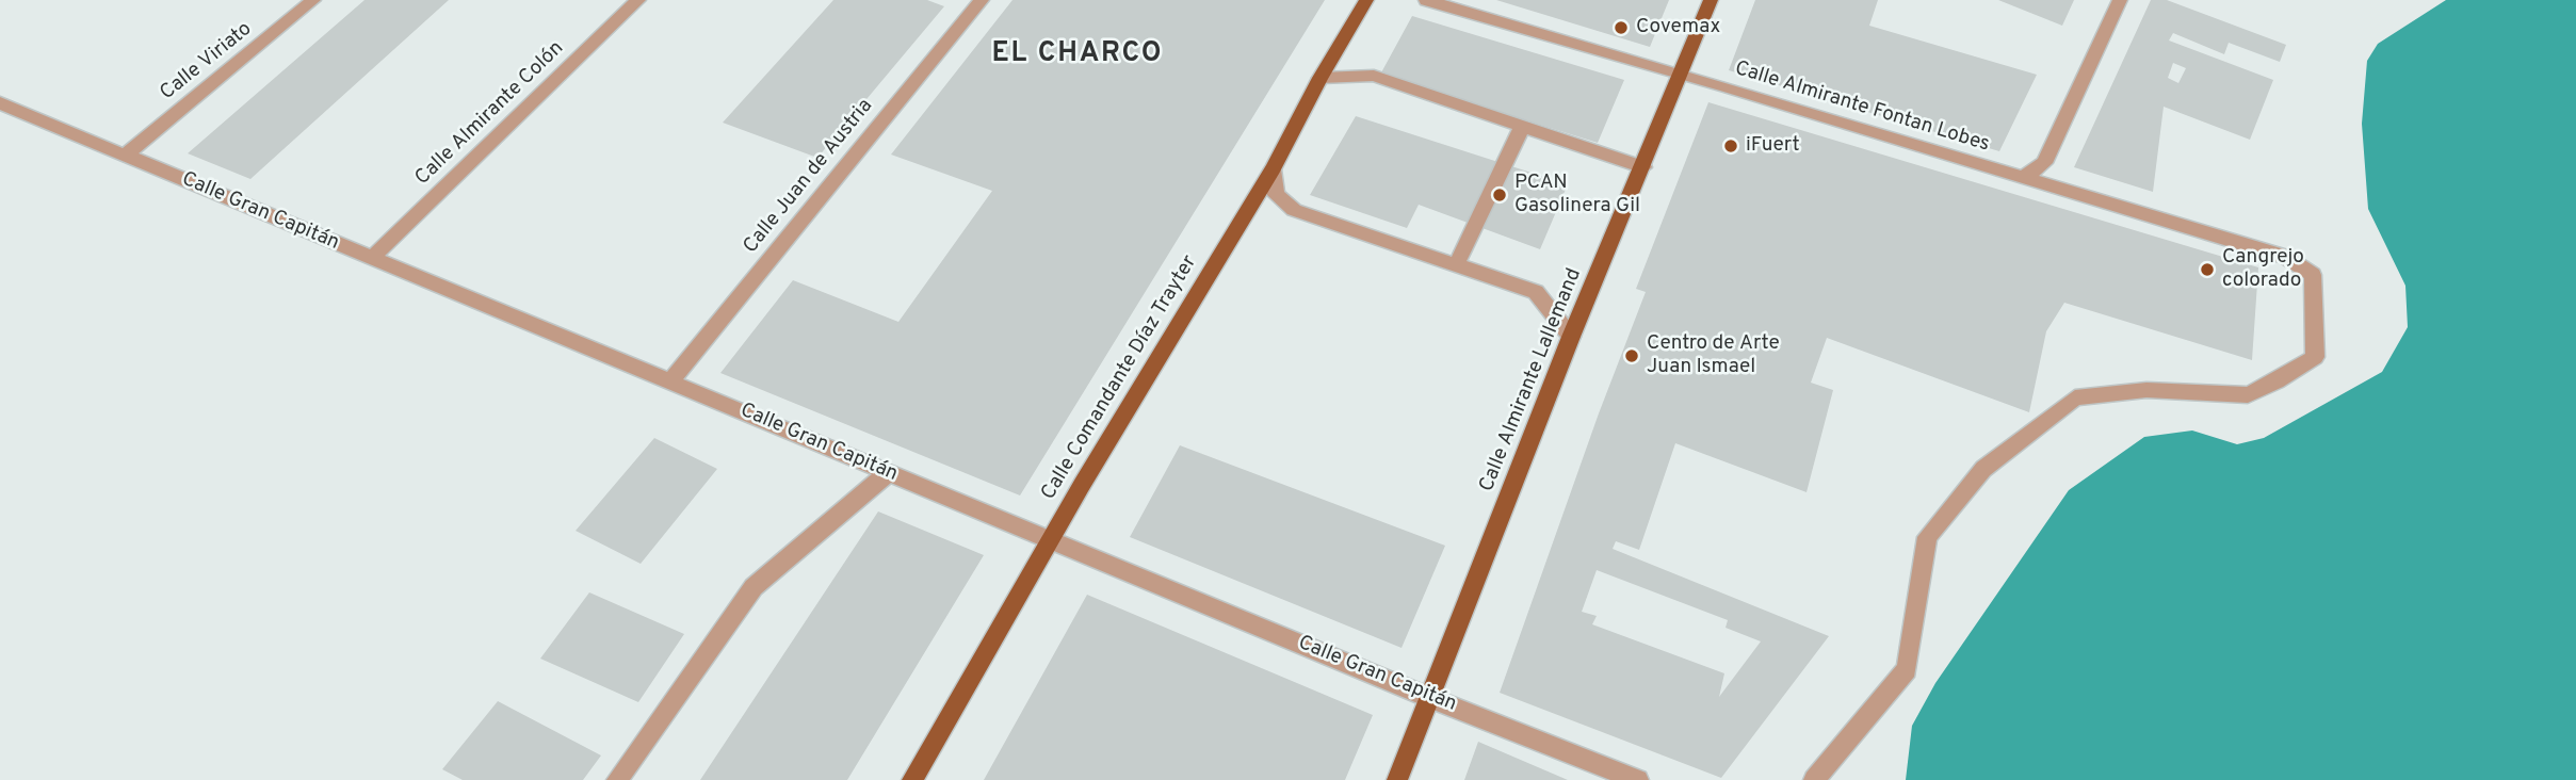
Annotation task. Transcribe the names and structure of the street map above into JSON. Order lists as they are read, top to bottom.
{
  "streets": {
    "main road": ["Calle Comandante Díaz Trayter", "Calle Almirante Lallemand"],
    "street": [
      "Calle Viriato",
      "Calle Almirante Fontan Lobes",
      "Calle Almirante Colón",
      "Calle Juan de Austria",
      "Calle Gran Capitán"
    ]
  },
  "crossings": [
    ["Calle Viriato", "Calle Gran Capitán"],
    ["Calle Almirante Fontan Lobes", "Calle Almirante Lallemand"],
    ["Calle Almirante Colón", "Calle Gran Capitán"],
    ["Calle Juan de Austria", "Calle Gran Capitán"],
    ["Calle Gran Capitán", "Calle Comandante Díaz Trayter"],
    ["Calle Gran Capitán", "Calle Almirante Lallemand"]
  ],
  "districts": ["EL CHARCO"],
  "places": [
    "Covemax",
    "iFuert",
    "PCAN Gasolinera Gil",
    "Cangrejo colorado",
    "Centro de Arte Juan Ismael"
  ]
}
